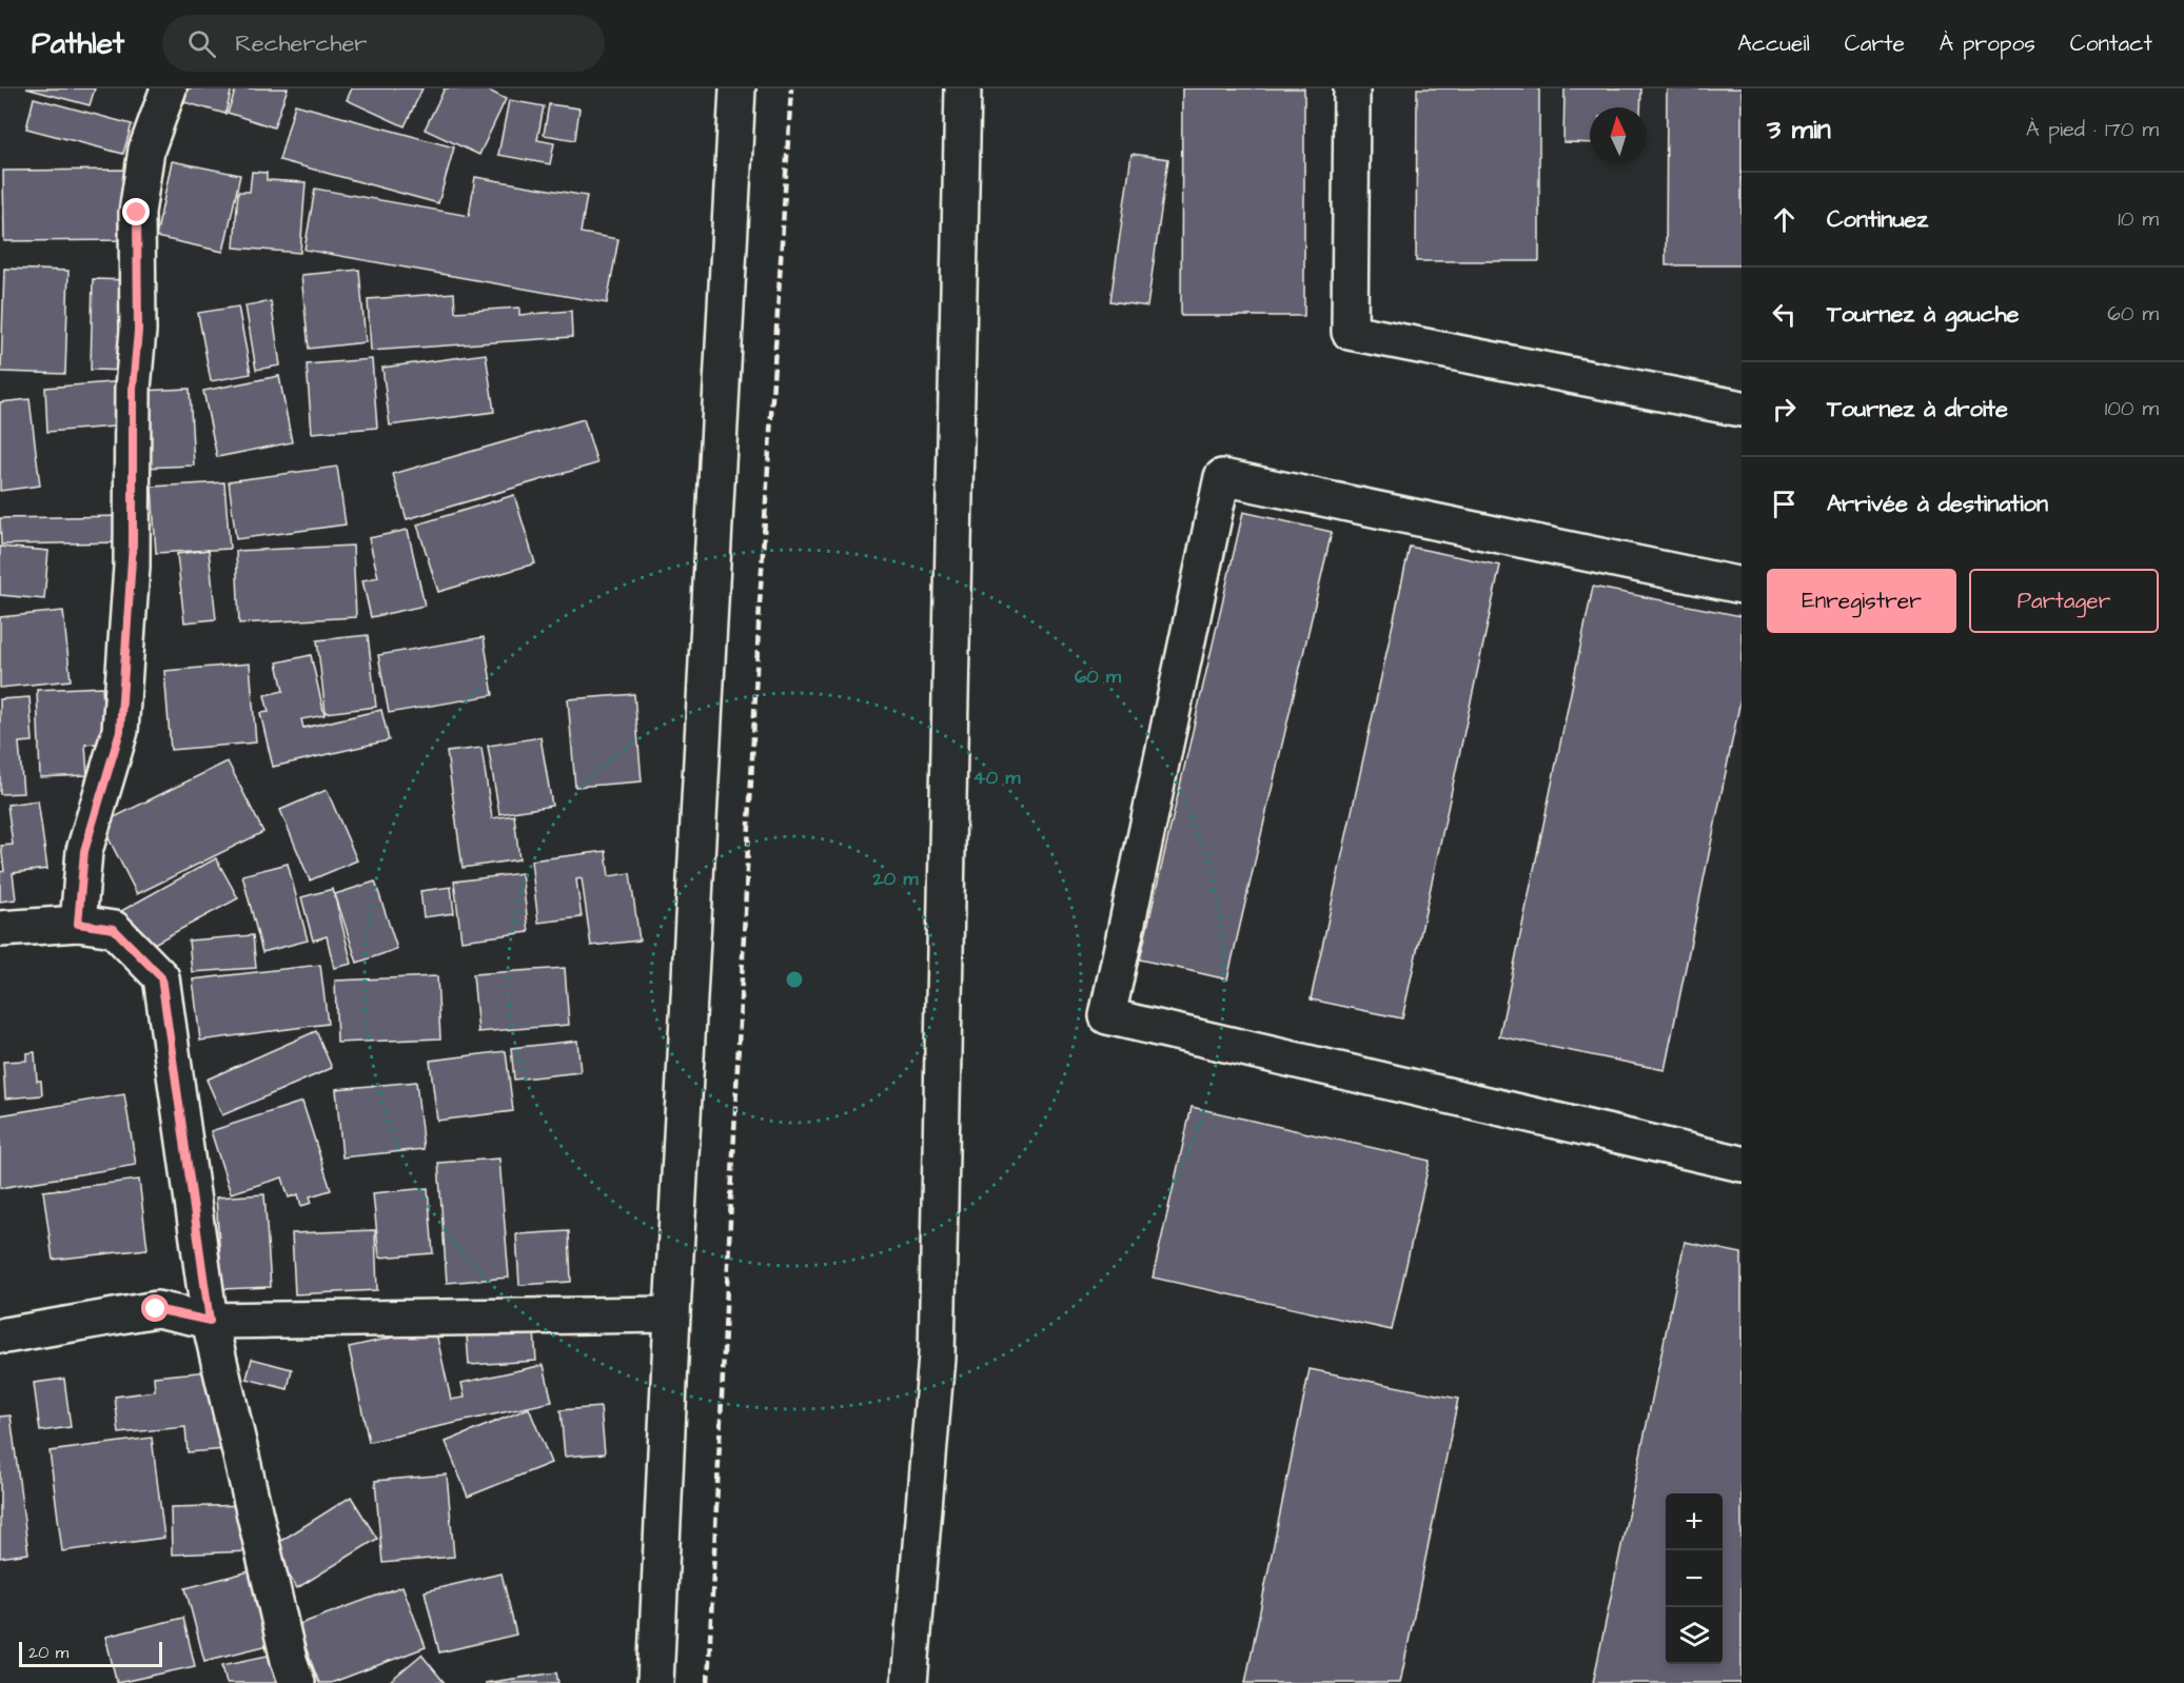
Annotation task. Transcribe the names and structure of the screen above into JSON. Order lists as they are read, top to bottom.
{
  "scale_bar": "20 m",
  "north": "top",
  "page": {
    "header": "Pathlet",
    "search": "Rechercher",
    "nav": [
      "Accueil",
      "Carte",
      "À propos",
      "Contact"
    ],
    "heading": ["3 min", "À pied · 170 m"],
    "list": [
      ["Continuez", "10 m"],
      ["Tournez à gauche", "60 m"],
      ["Tournez à droite", "100 m"],
      "Arrivée à destination"
    ],
    "buttons": ["Enregistrer", "Partager"],
    "map_buttons": ["+", "−"],
    "scale": "20 m"
  },
  "rings": ["60 m", "40 m", "20 m"]
}
